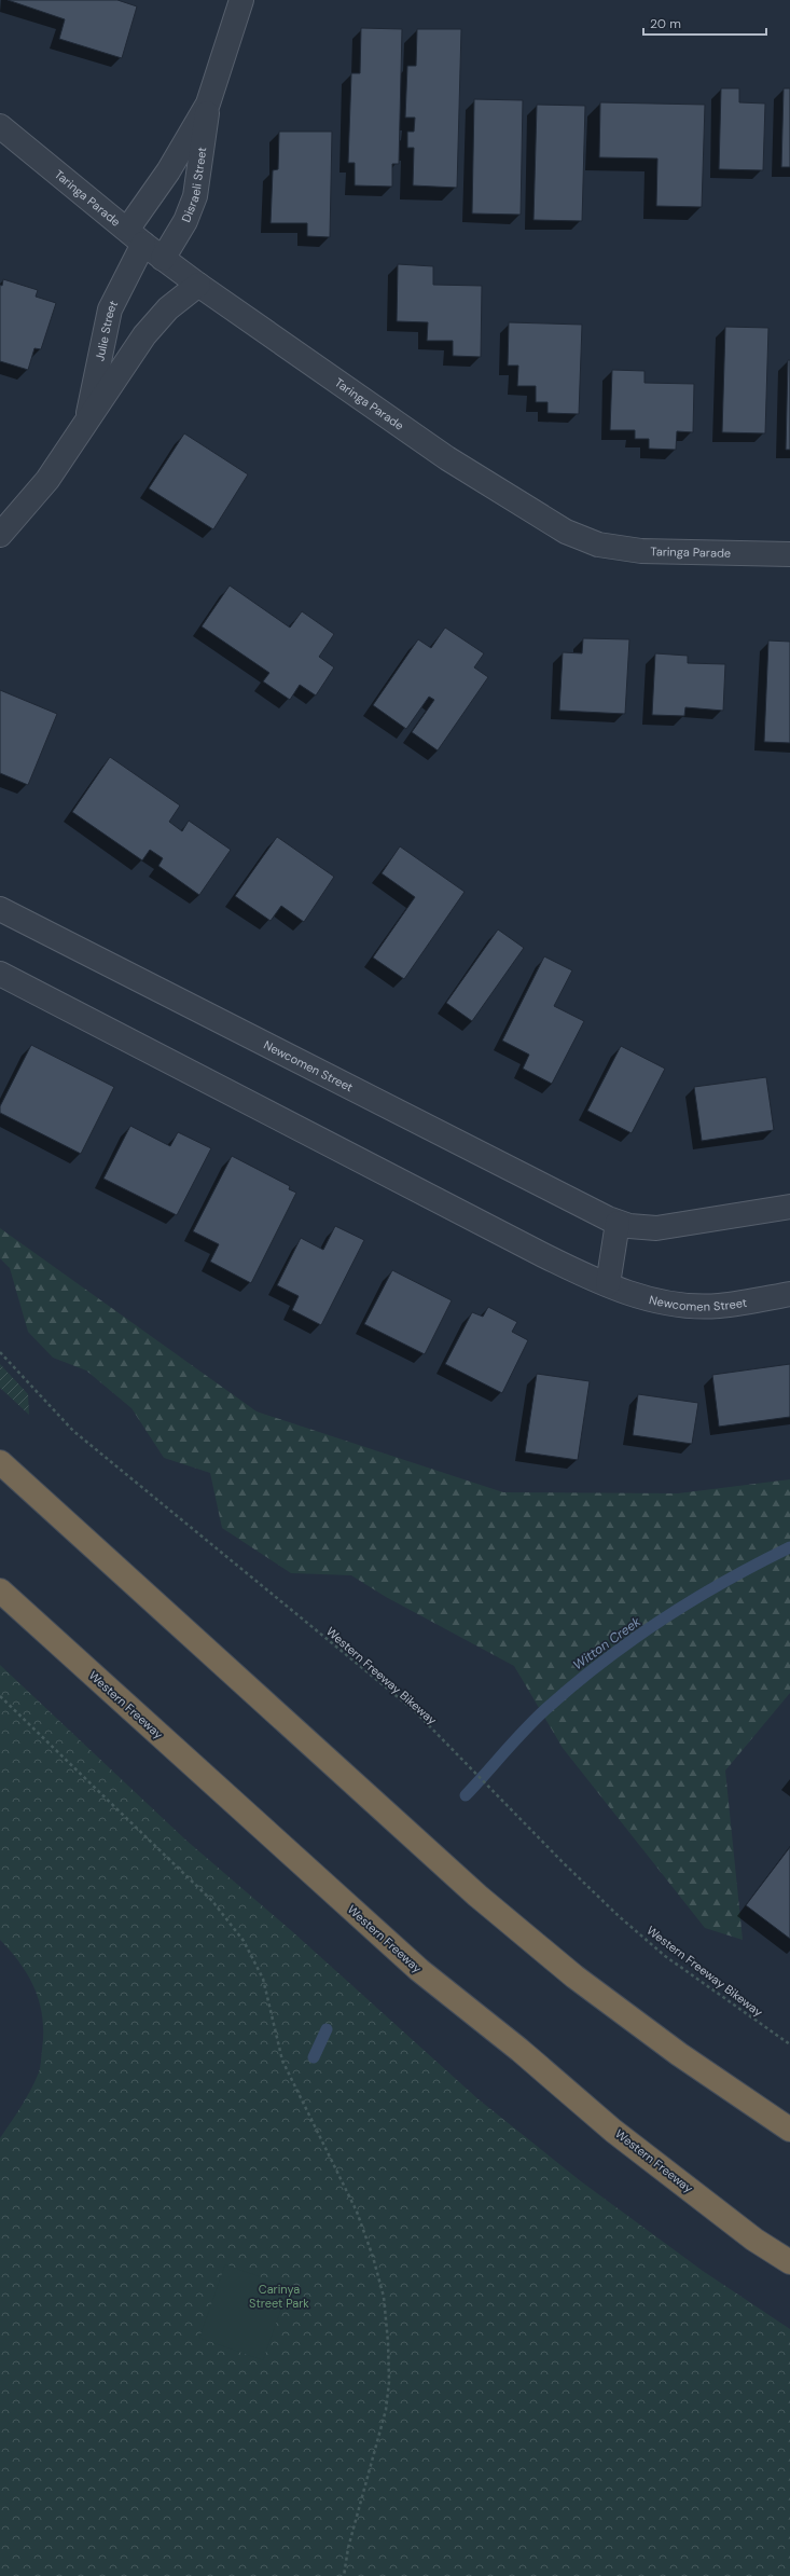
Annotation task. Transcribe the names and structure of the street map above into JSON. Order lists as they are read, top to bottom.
{
  "streets": {
    "highway": ["Western Freeway"],
    "street": [
      "Disraeli Street",
      "Taringa Parade",
      "Julie Street",
      "Newcomen Street"
    ],
    "path": ["Western Freeway Bikeway"]
  },
  "crossings": [
    ["Disraeli Street", "Taringa Parade"],
    ["Disraeli Street", "Julie Street"],
    ["Taringa Parade", "Julie Street"]
  ],
  "water": ["Witton Creek"],
  "parks": ["Carinya Street Park"],
  "scale_bar": "20 m"
}
